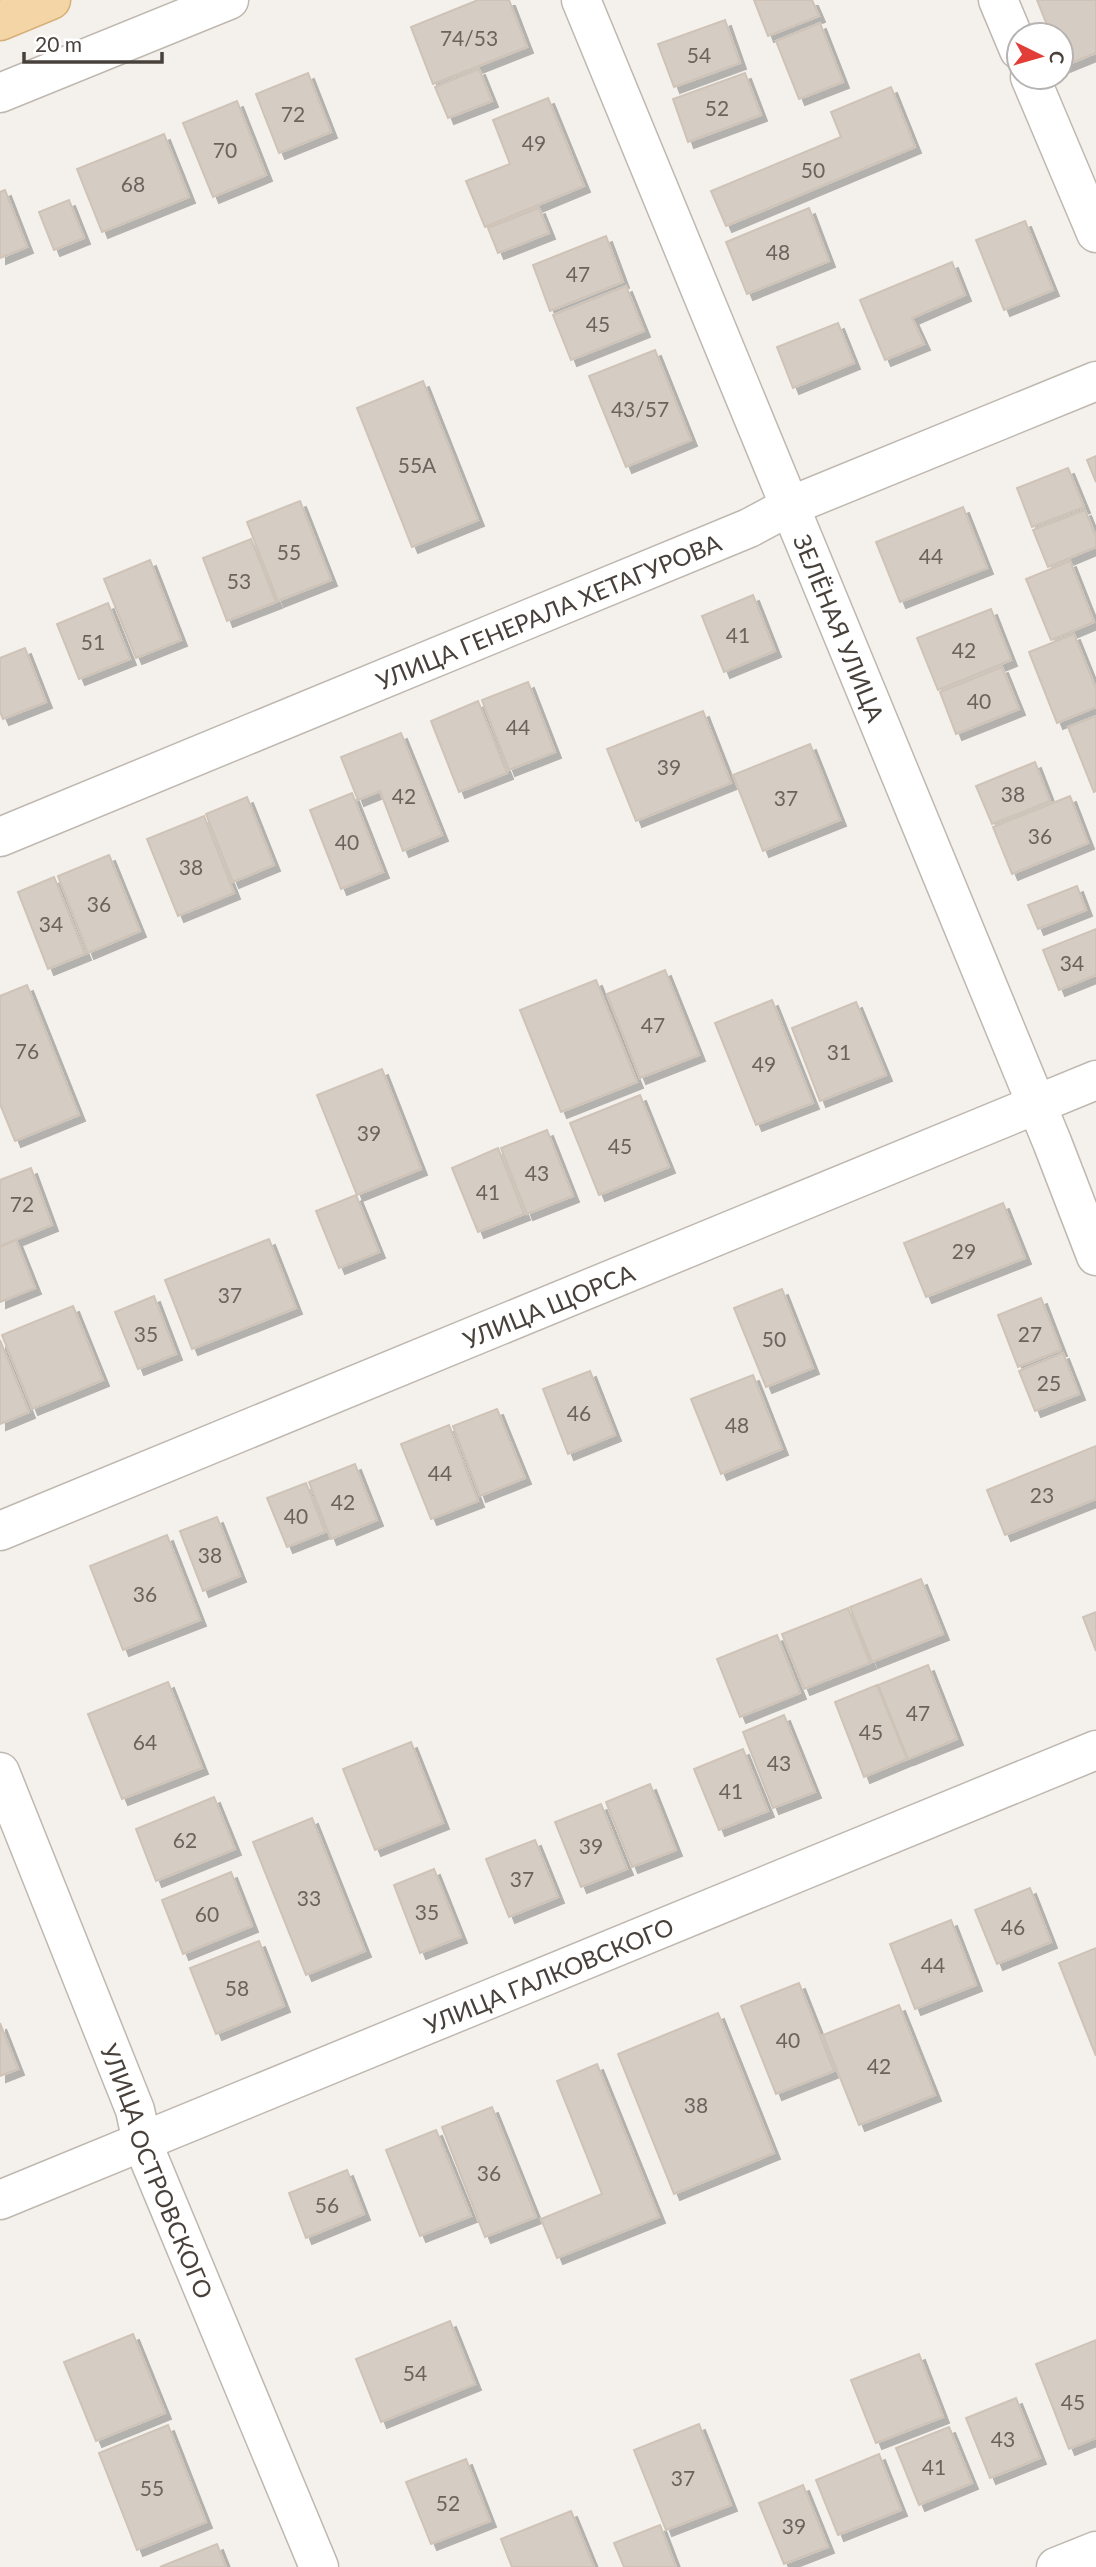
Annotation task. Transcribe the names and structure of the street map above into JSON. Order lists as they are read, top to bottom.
{
  "streets": {
    "street": [
      "УЛИЦА ГЕНЕРАЛА ХЕТАГУРОВА",
      "ЗЕЛЁНАЯ УЛИЦА",
      "УЛИЦА ЩОРСА",
      "УЛИЦА ГАЛКОВСКОГО",
      "УЛИЦА ОСТРОВСКОГО"
    ]
  },
  "crossings": [
    ["УЛИЦА ГЕНЕРАЛА ХЕТАГУРОВА", "ЗЕЛЁНАЯ УЛИЦА"],
    ["ЗЕЛЁНАЯ УЛИЦА", "УЛИЦА ЩОРСА"],
    ["УЛИЦА ГАЛКОВСКОГО", "УЛИЦА ОСТРОВСКОГО"]
  ],
  "house_numbers": [
    "74/53",
    "54",
    "52",
    "72",
    "49",
    "70",
    "50",
    "68",
    "48",
    "47",
    "45",
    "43/57",
    "55А",
    "55",
    "44",
    "53",
    "41",
    "51",
    "42",
    "40",
    "44",
    "39",
    "38",
    "42",
    "37",
    "36",
    "40",
    "38",
    "36",
    "34",
    "34",
    "47",
    "76",
    "31",
    "49",
    "39",
    "45",
    "43",
    "41",
    "72",
    "29",
    "37",
    "35",
    "27",
    "50",
    "25",
    "46",
    "48",
    "44",
    "23",
    "42",
    "40",
    "38",
    "36",
    "47",
    "45",
    "64",
    "43",
    "41",
    "62",
    "39",
    "37",
    "33",
    "35",
    "60",
    "46",
    "44",
    "58",
    "40",
    "42",
    "38",
    "36",
    "56",
    "54",
    "45",
    "43",
    "41",
    "37",
    "55",
    "52",
    "39"
  ],
  "scale_bar": "20 m",
  "north": "right"
}
